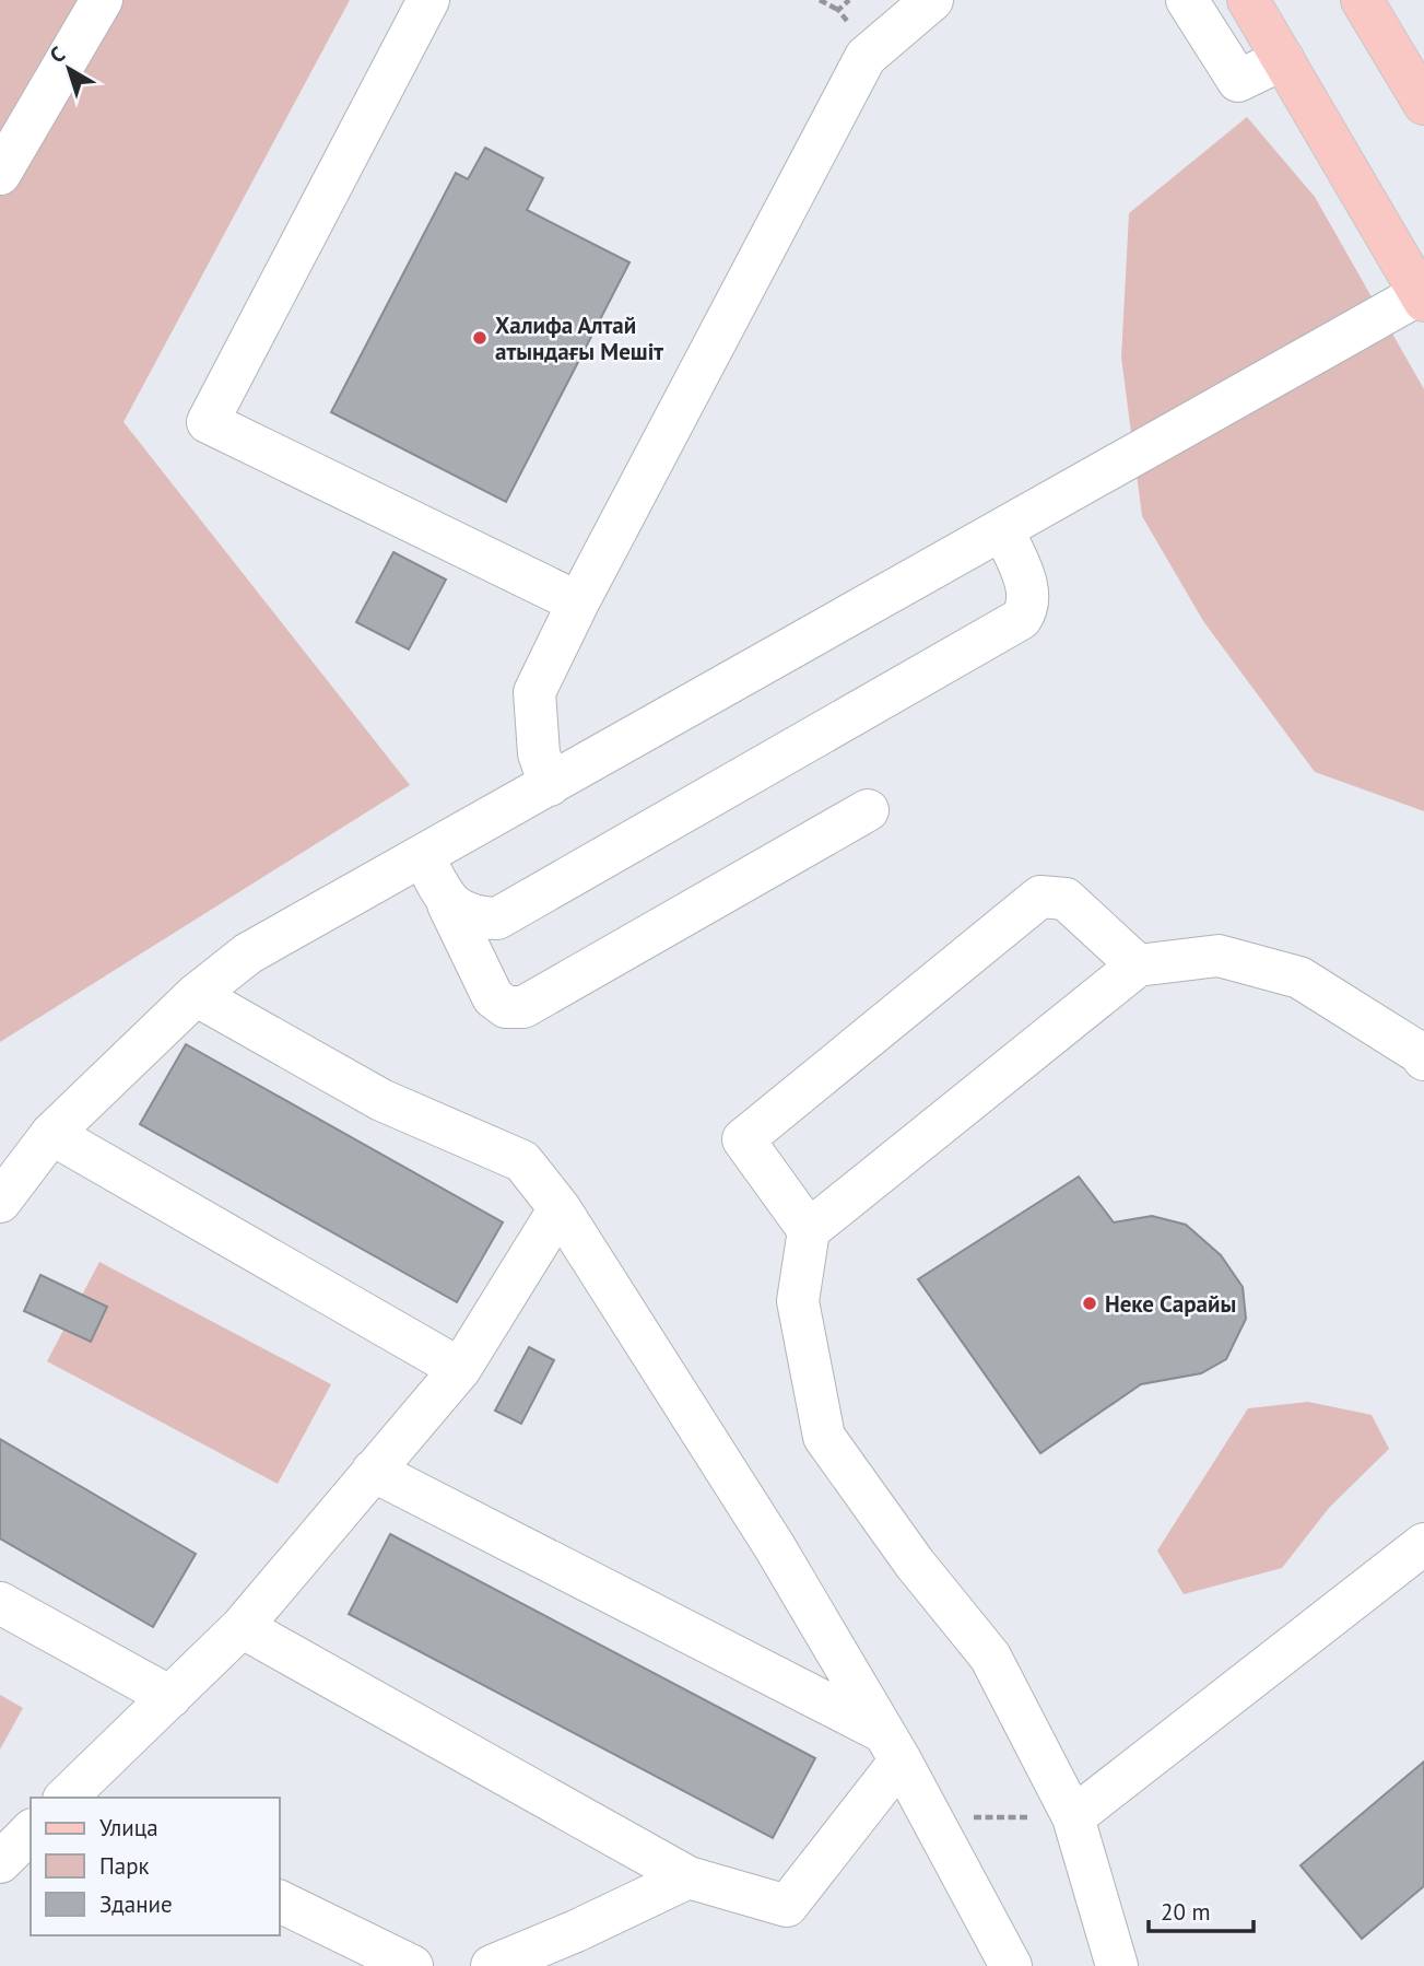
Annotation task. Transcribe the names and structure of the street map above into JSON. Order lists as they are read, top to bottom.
{
  "places": ["Халифа Алтай атындағы Мешіт", "Неке Сарайы"],
  "legend": ["Улица", "Парк", "Здание"],
  "scale_bar": "20 m",
  "north": "top left"
}
